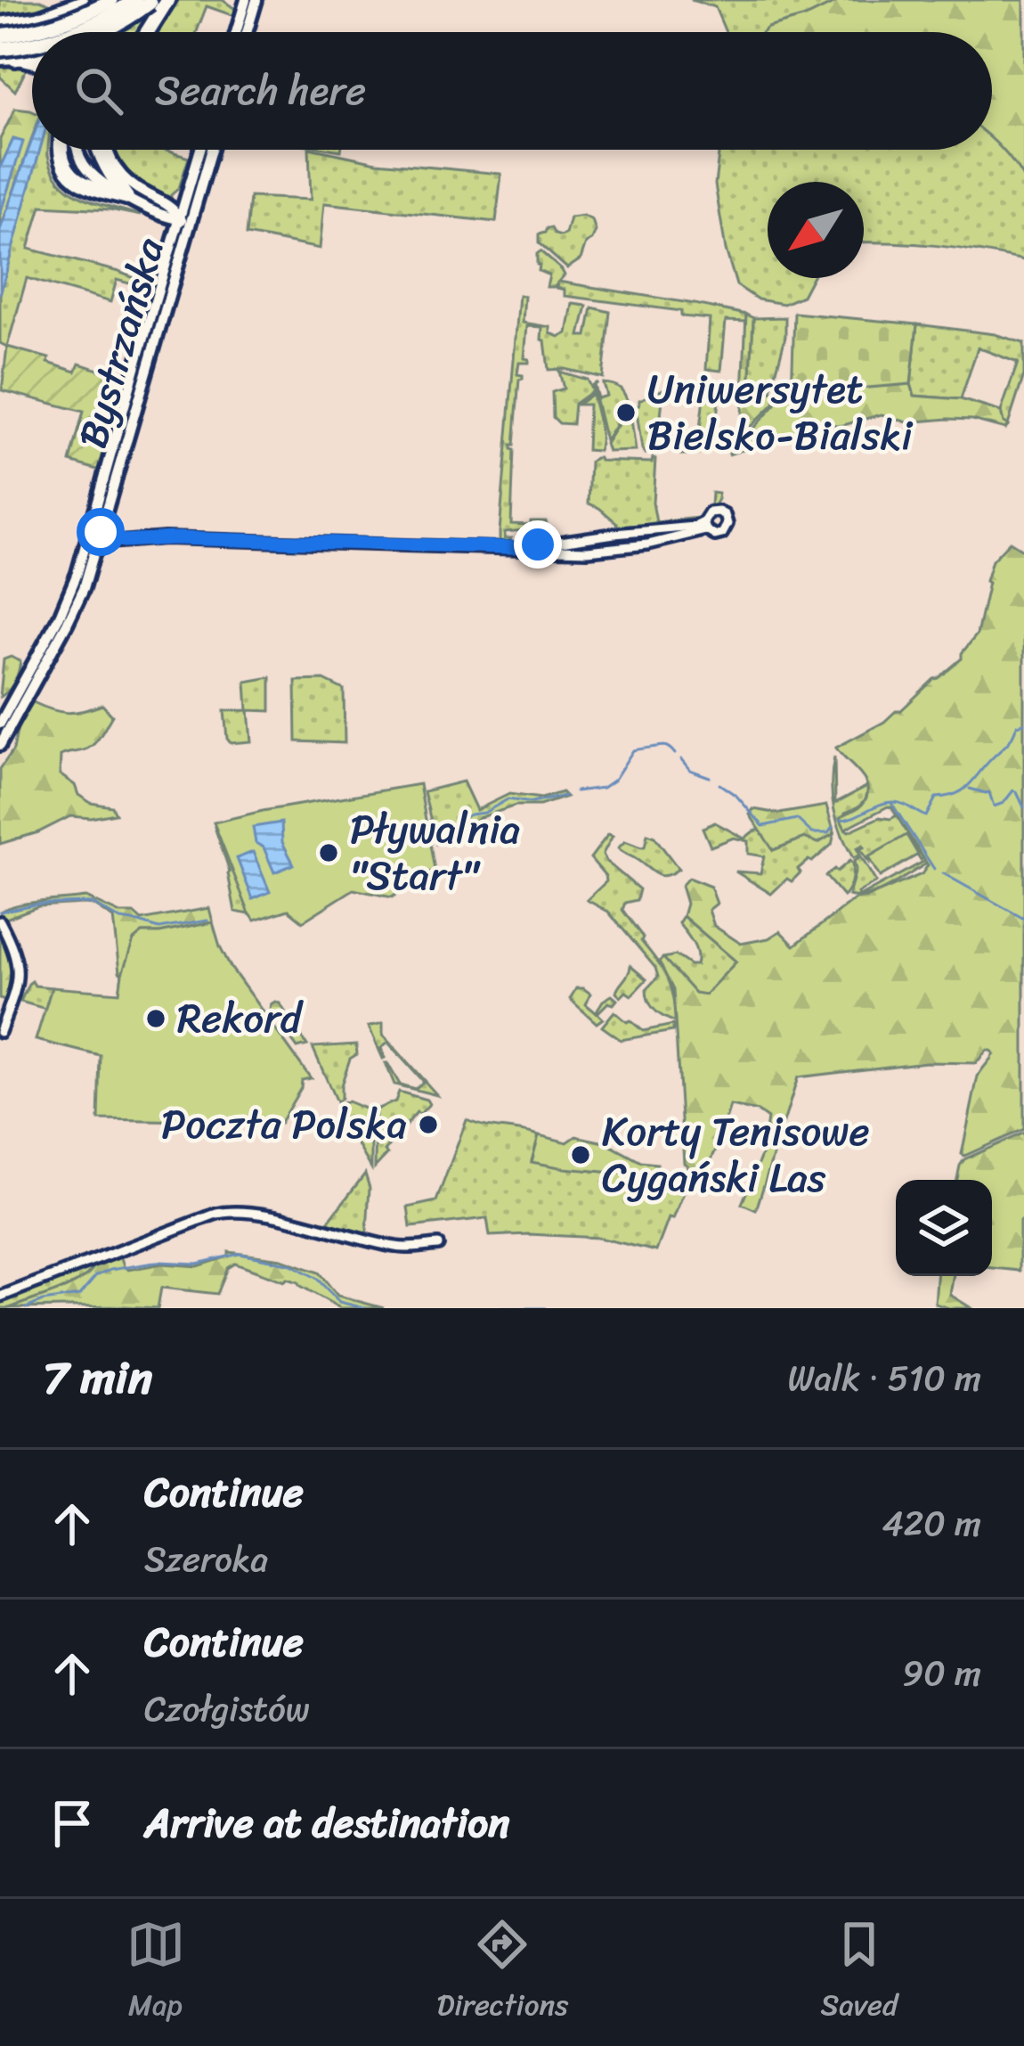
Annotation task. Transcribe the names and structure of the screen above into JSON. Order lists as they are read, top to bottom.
{
  "streets": {
    "main road": ["Bystrzańska"]
  },
  "places": [
    "Uniwersytet Bielsko-Bialski",
    "Pływalnia \"Start\"",
    "Rekord",
    "Poczta Polska",
    "Korty Tenisowe Cygański Las"
  ],
  "north": "bottom left",
  "page": {
    "search": "Search here",
    "heading": ["7 min", "Walk · 510 m"],
    "list": [
      ["Continue", "Szeroka", "420 m"],
      ["Continue", "Czołgistów", "90 m"],
      "Arrive at destination"
    ],
    "nav": ["Map", "Directions", "Saved"]
  }
}
